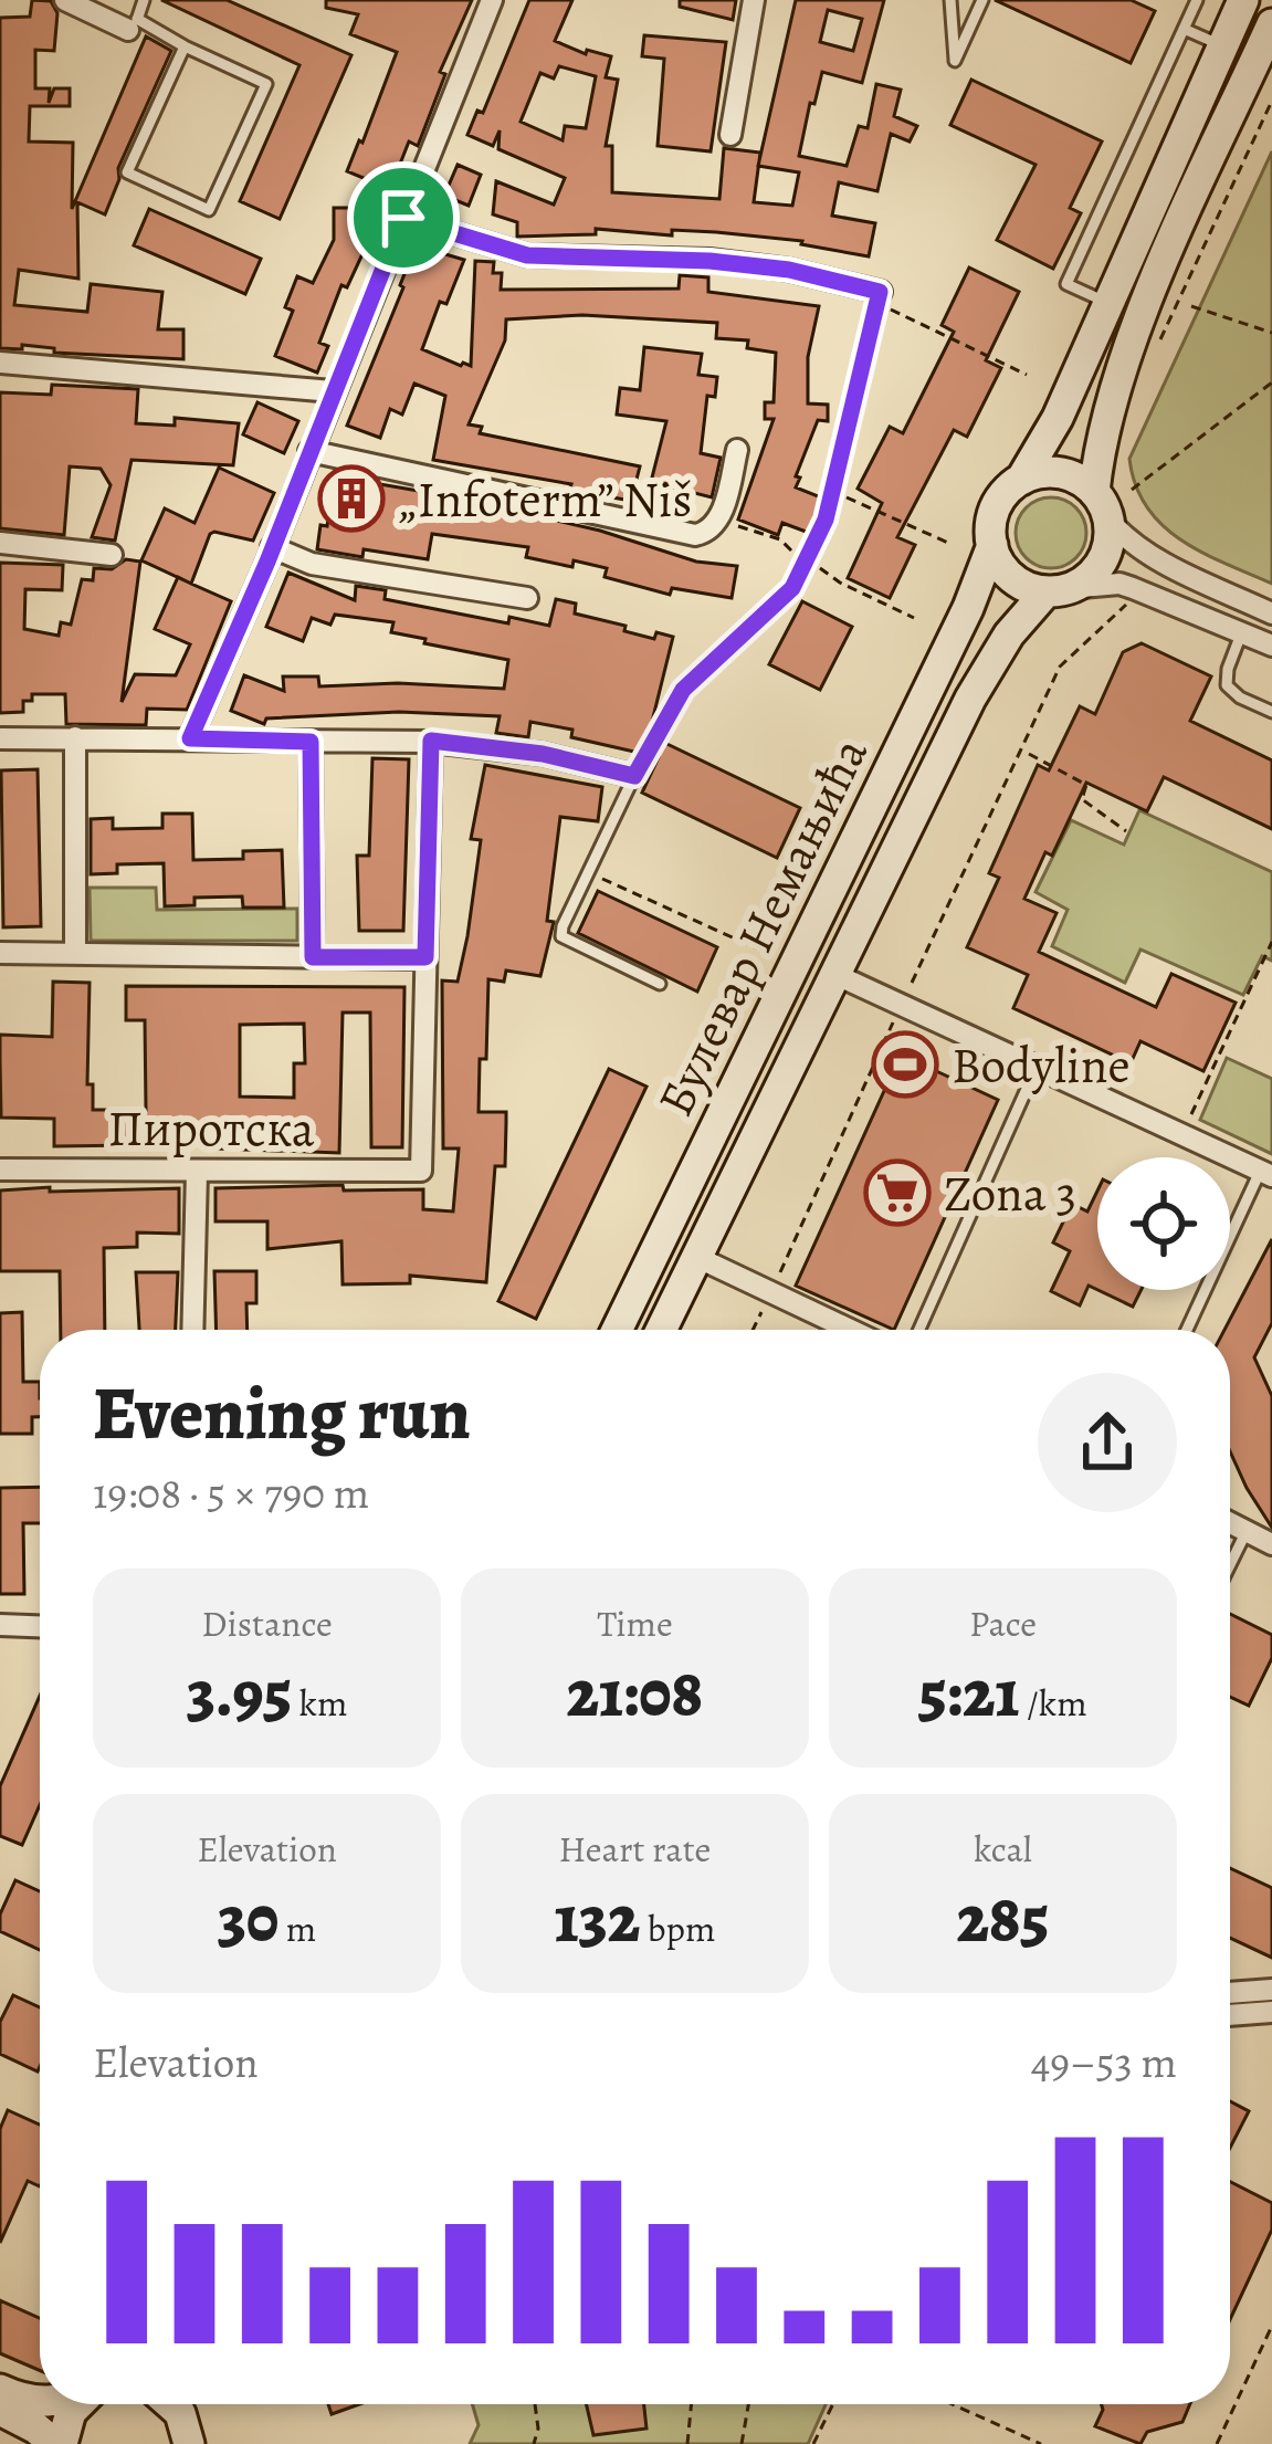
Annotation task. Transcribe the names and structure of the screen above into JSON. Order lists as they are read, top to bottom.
{
  "streets": {
    "street": ["Булевар Немањића", "Пиротска"]
  },
  "places": {
    "building": ["„Infoterm” Niš"],
    "sports": ["Bodyline"],
    "supermarket": ["Zona 3"]
  },
  "page": {
    "heading": ["Evening run", "19:08 · 5 × 790 m"],
    "stats": [
      ["Distance", "3.95 km"],
      ["Time", "21:08"],
      ["Pace", "5:21 /km"],
      ["Elevation", "30 m"],
      ["Heart rate", "132 bpm"],
      ["kcal", "285"]
    ],
    "chart": ["Elevation", "49–53 m"]
  }
}
